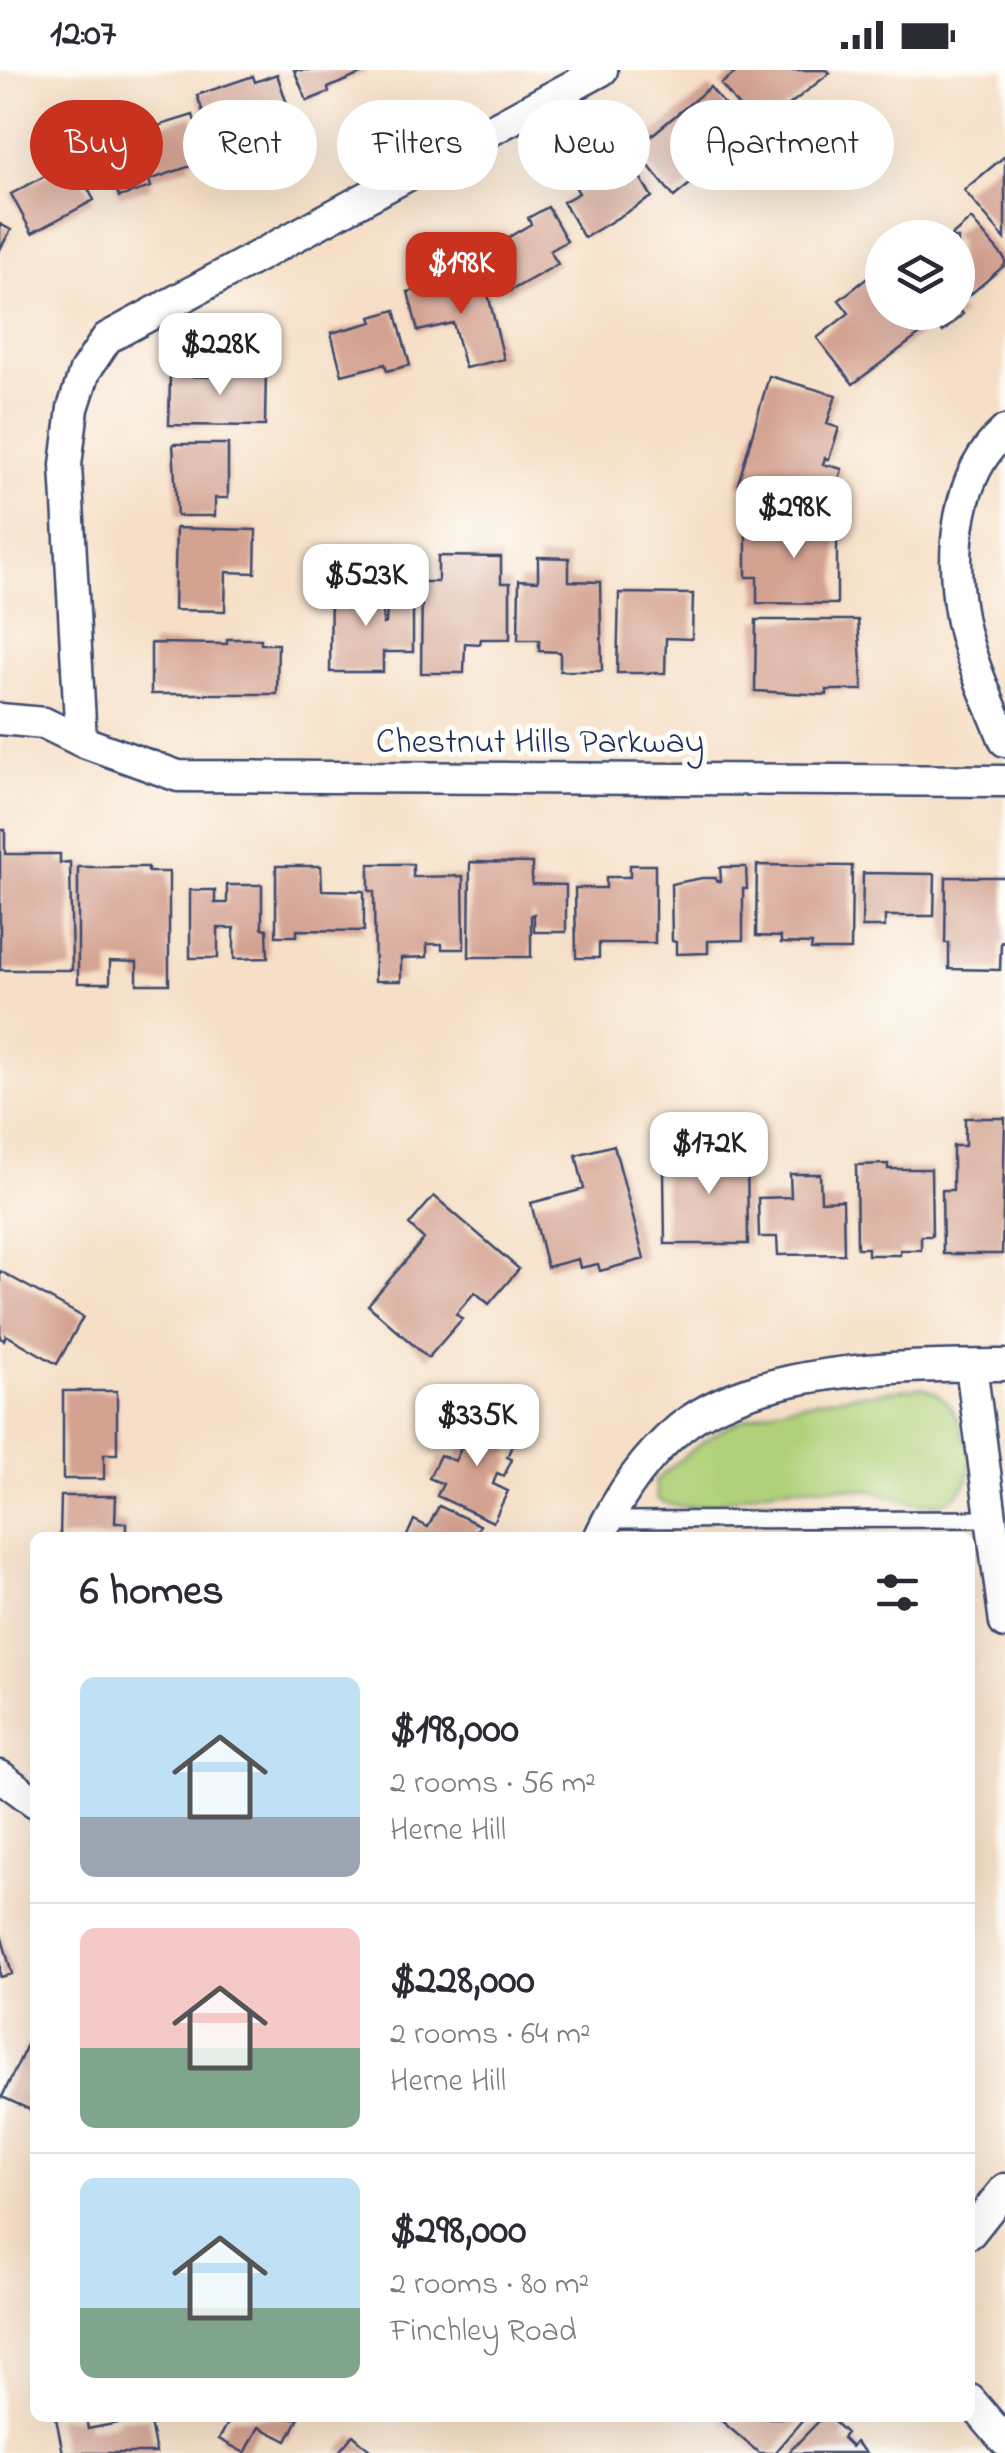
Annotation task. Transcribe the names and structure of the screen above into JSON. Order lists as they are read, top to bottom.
{
  "streets": {
    "street": ["Chestnut Hills Parkway"]
  },
  "page": {
    "status": "12:07",
    "chip": [
      "Buy",
      "Rent",
      "Filters",
      "New",
      "Apartment"
    ],
    "price": [
      "$198K",
      "$228K",
      "$298K",
      "$523K",
      "$172K",
      "$335K"
    ],
    "heading": "6 homes",
    "list": [
      {
        "name": "$198,000",
        "note": "2 rooms · 56 m² · Herne Hill"
      },
      {
        "name": "$228,000",
        "note": "2 rooms · 64 m² · Herne Hill"
      },
      {
        "name": "$298,000",
        "note": "2 rooms · 80 m² · Finchley Road"
      }
    ]
  }
}
